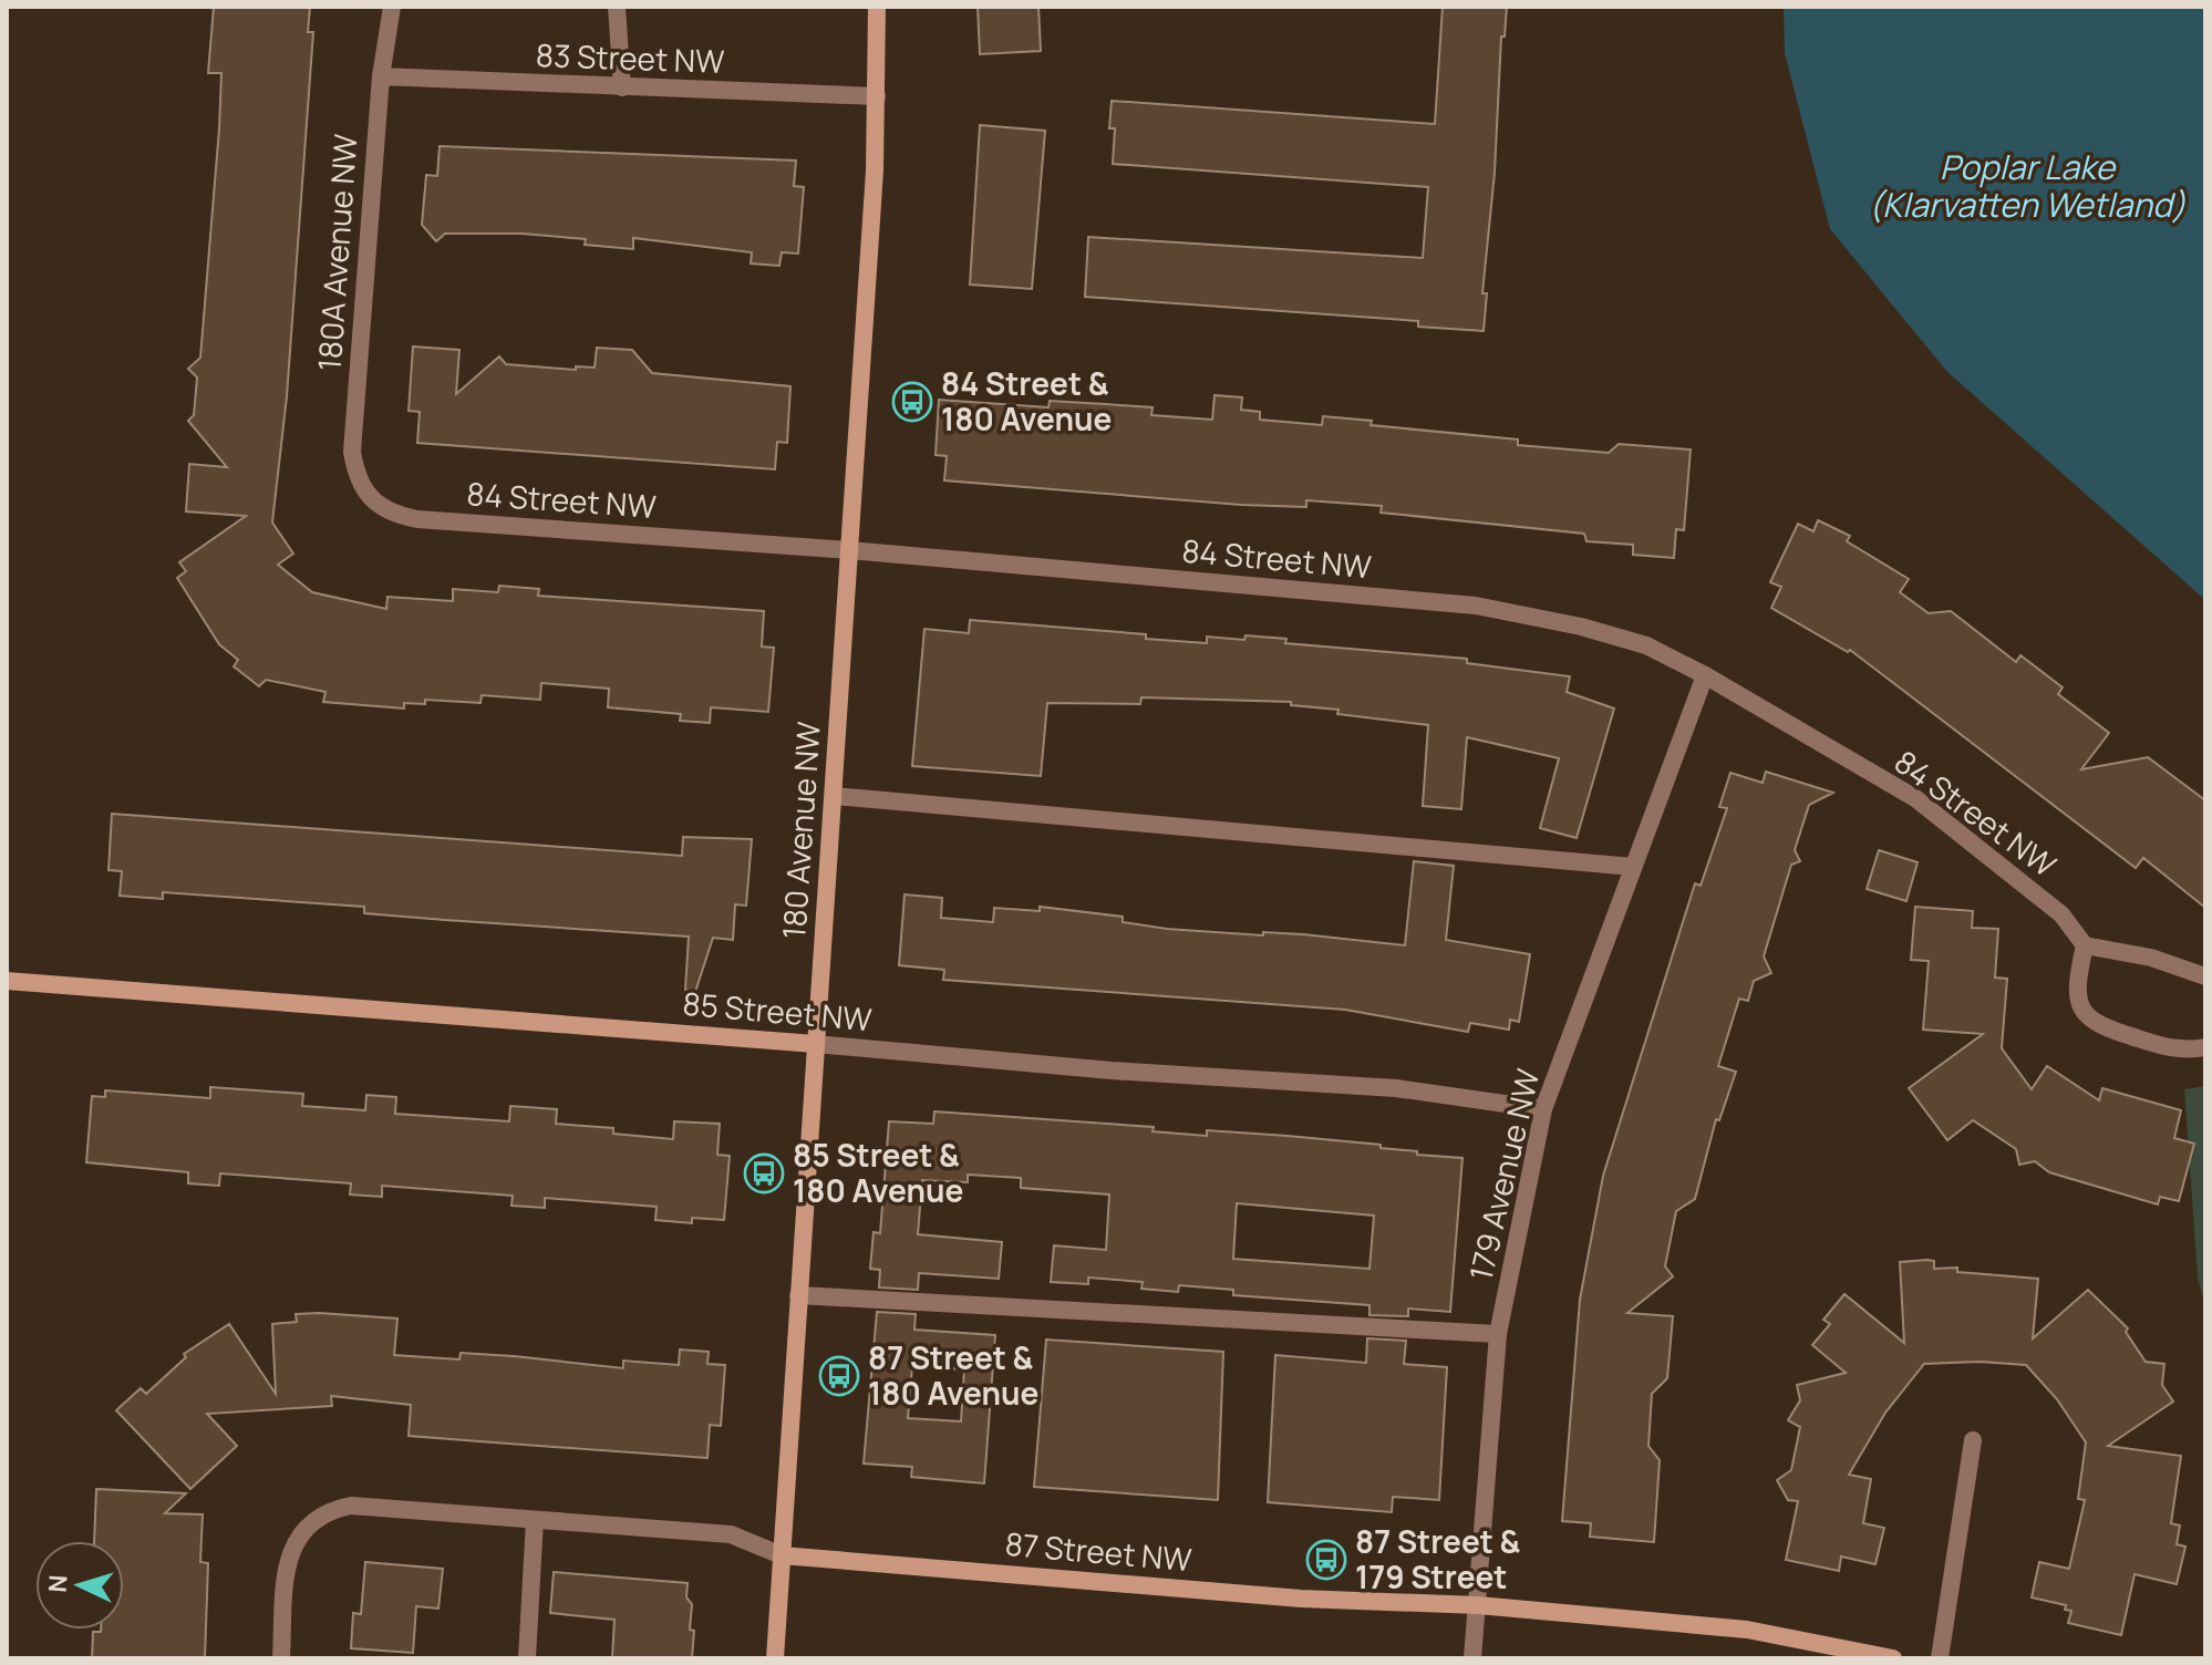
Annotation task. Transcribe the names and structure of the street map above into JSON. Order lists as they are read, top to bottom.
{
  "streets": {
    "street": [
      "83 Street NW",
      "180A Avenue NW",
      "84 Street NW",
      "180 Avenue NW",
      "85 Street NW",
      "179 Avenue NW",
      "87 Street NW"
    ]
  },
  "crossings": [
    ["83 Street NW", "180A Avenue NW"],
    ["83 Street NW", "180 Avenue NW"],
    ["180A Avenue NW", "84 Street NW"],
    ["84 Street NW", "180 Avenue NW"],
    ["84 Street NW", "179 Avenue NW"],
    ["180 Avenue NW", "85 Street NW"],
    ["180 Avenue NW", "87 Street NW"],
    ["85 Street NW", "179 Avenue NW"],
    ["179 Avenue NW", "87 Street NW"]
  ],
  "water": ["Poplar Lake (Klarvatten Wetland)"],
  "places": {
    "bus stop": [
      "84 Street & 180 Avenue",
      "85 Street & 180 Avenue",
      "87 Street & 180 Avenue",
      "87 Street & 179 Street"
    ]
  },
  "north": "left"
}
